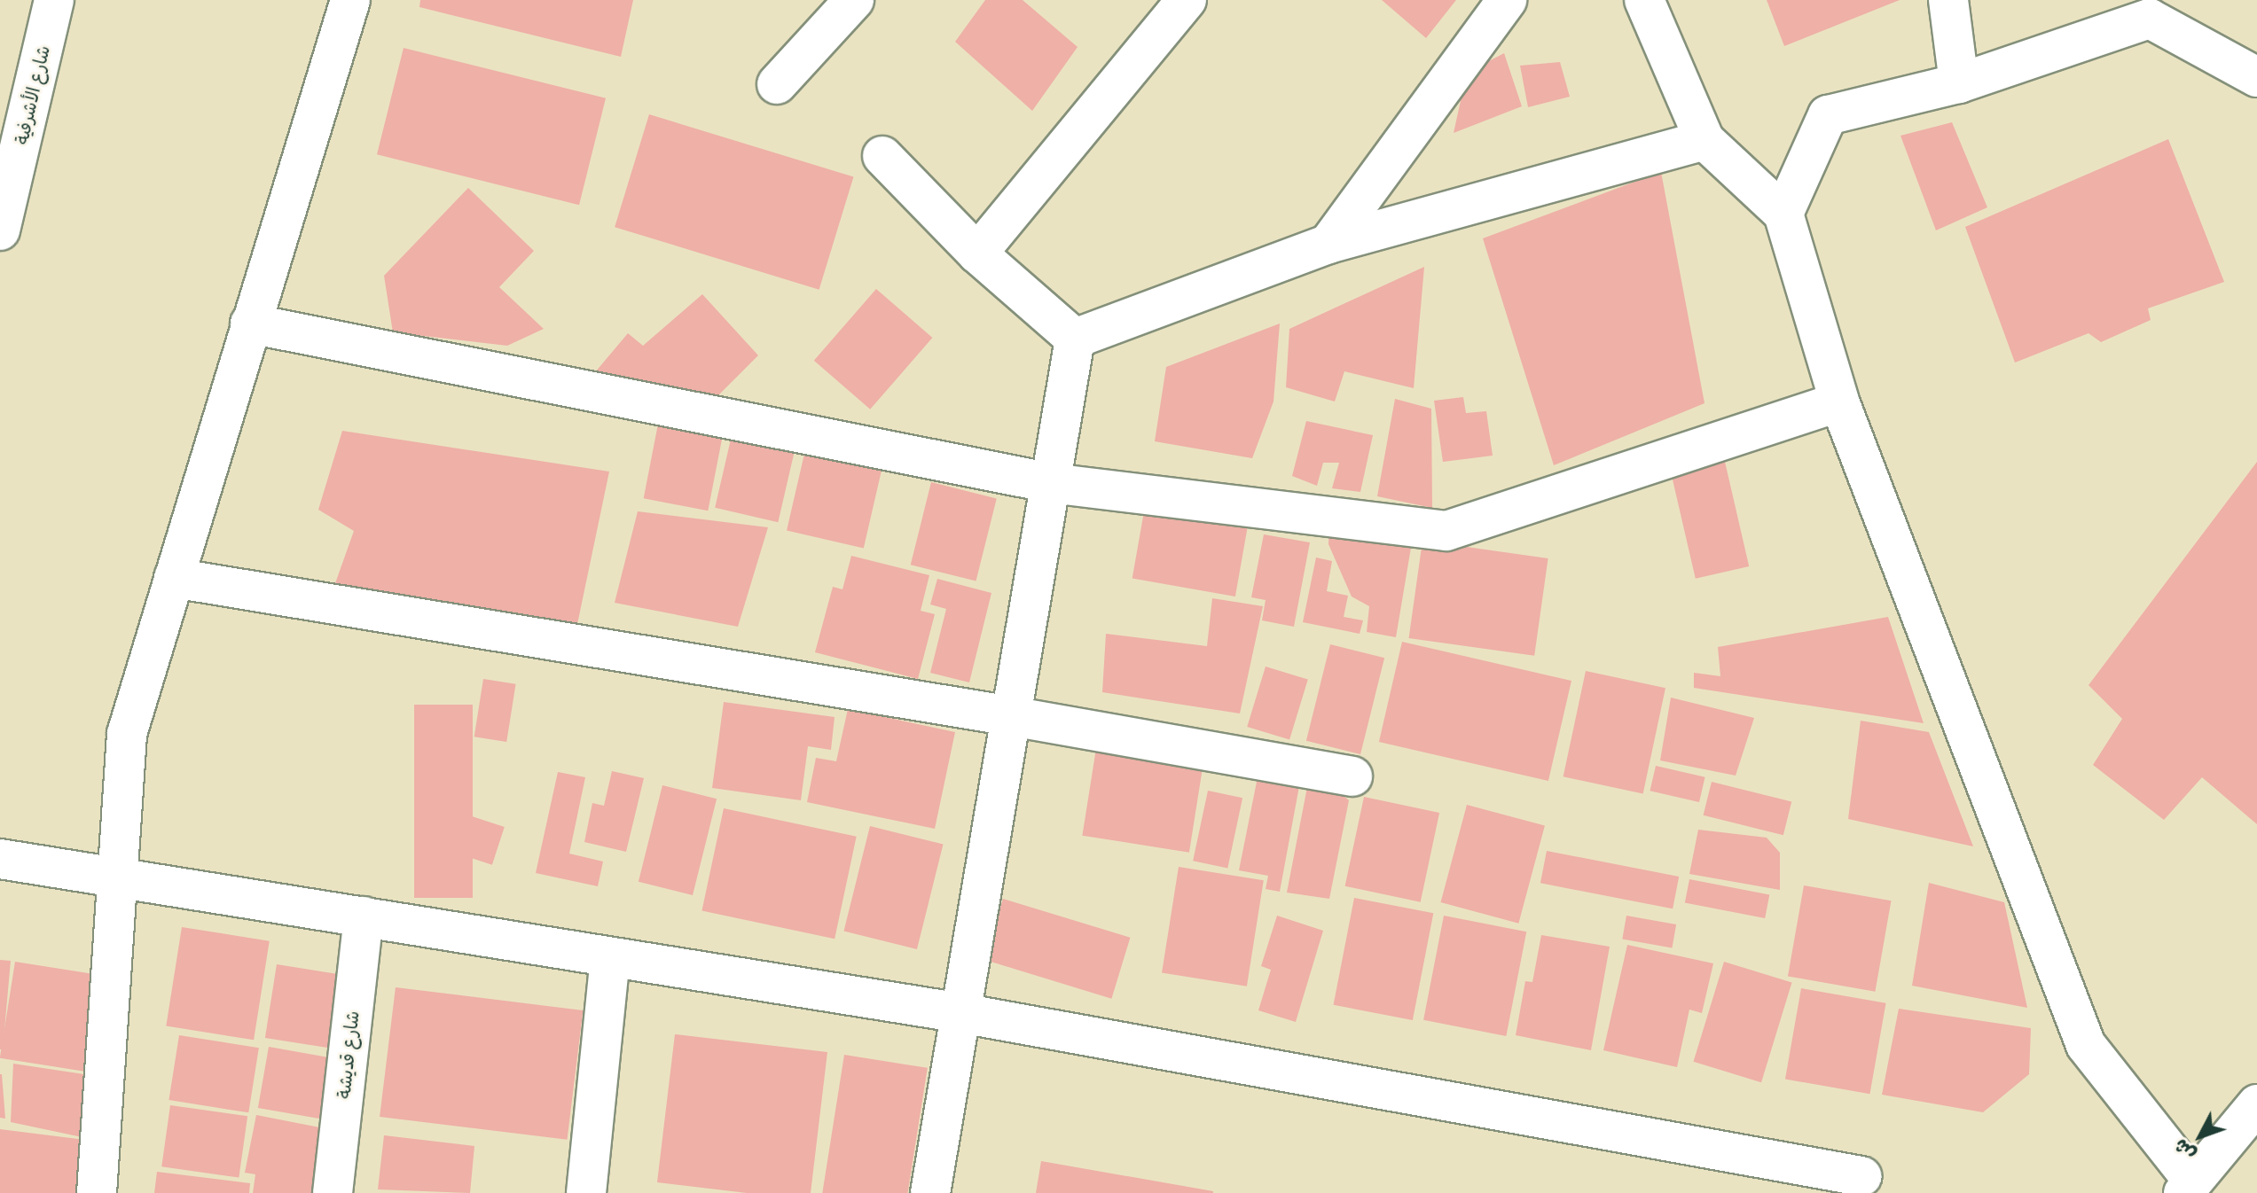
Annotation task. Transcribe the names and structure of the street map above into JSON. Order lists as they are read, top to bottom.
{
  "streets": {
    "street": ["شارع الأشرفية", "شارع قديشة"]
  },
  "north": "bottom left"
}
